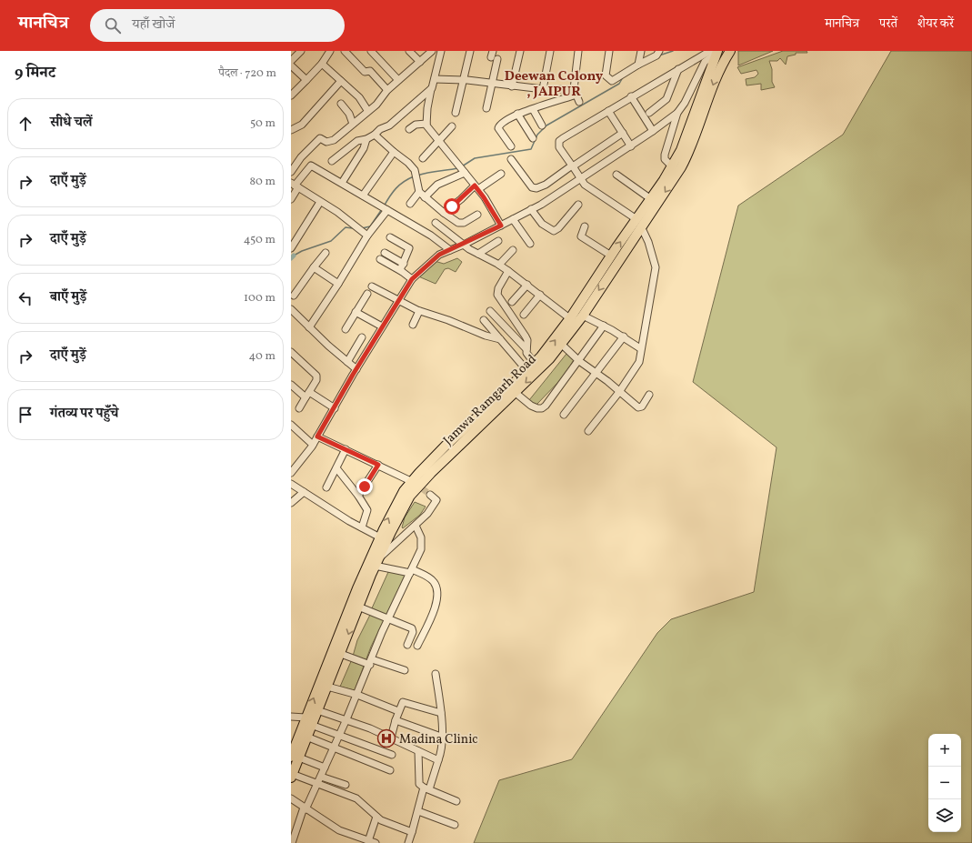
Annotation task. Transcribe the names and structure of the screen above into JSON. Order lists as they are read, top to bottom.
{
  "streets": {
    "highway": ["Jamwa Ramgarh Road"]
  },
  "districts": ["Deewan Colony , JAIPUR"],
  "places": {
    "hospital": ["Madina Clinic"]
  },
  "page": {
    "header": "मानचित्र",
    "search": "यहाँ खोजें",
    "nav": ["मानचित्र", "परतें", "शेयर करें"],
    "heading": ["9 मिनट", "पैदल · 720 m"],
    "list": [
      ["सीधे चलें", "50 m"],
      ["दाएँ मुड़ें", "80 m"],
      ["दाएँ मुड़ें", "450 m"],
      ["बाएँ मुड़ें", "100 m"],
      ["दाएँ मुड़ें", "40 m"],
      "गंतव्य पर पहुँचे"
    ],
    "map_buttons": ["+", "−"]
  }
}
